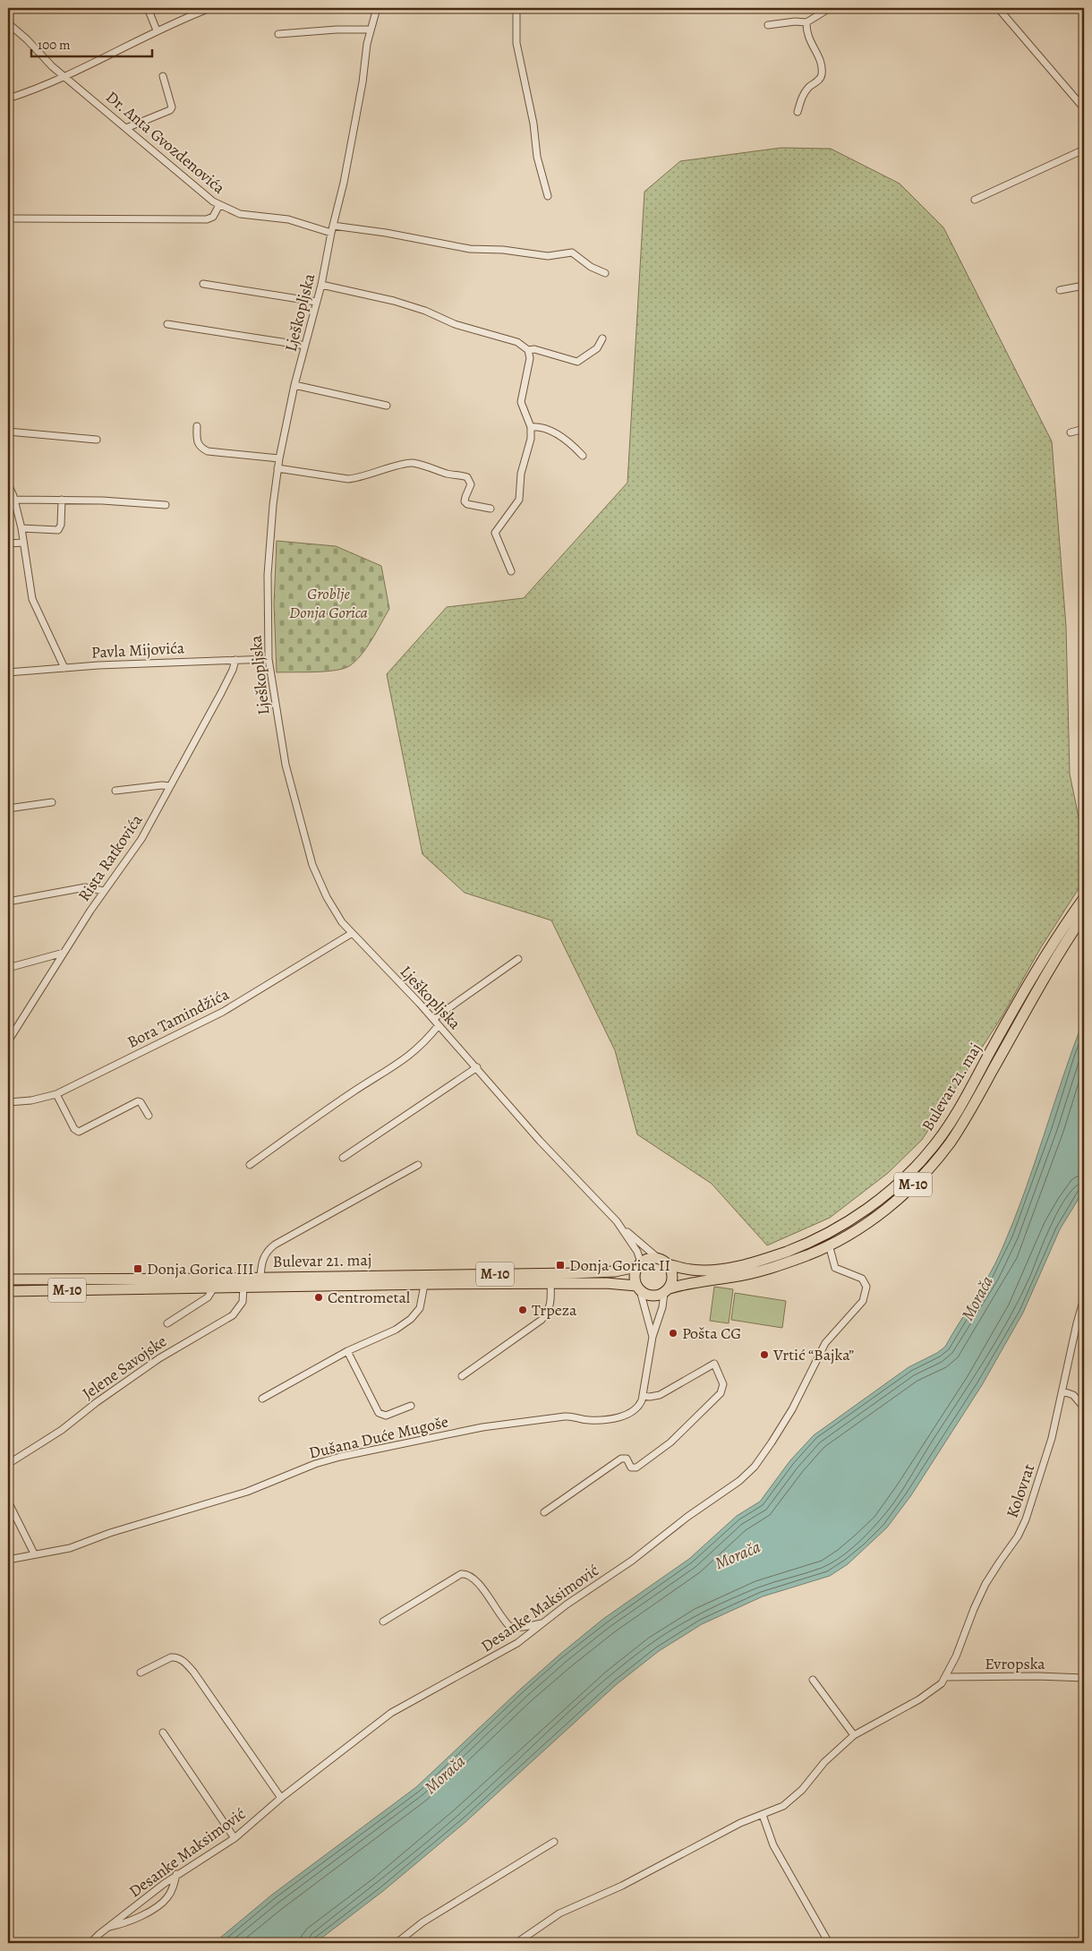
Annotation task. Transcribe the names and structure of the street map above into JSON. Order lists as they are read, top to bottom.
{
  "streets": {
    "main road": ["Bulevar 21. maj", "M-10"],
    "street": [
      "Dr. Anta Gvozdenovića",
      "Lješkopljska",
      "Pavla Mijovića",
      "Rista Ratkovića",
      "Bora Tamindžića",
      "Jelene Savojske",
      "Dušana Duće Mugoše",
      "Kolovrat",
      "Desanke Maksimović",
      "Evropska"
    ]
  },
  "crossings": [
    ["Dr. Anta Gvozdenovića", "Lješkopljska"],
    ["Lješkopljska", "Pavla Mijovića"],
    ["Lješkopljska", "Bora Tamindžića"],
    ["Lješkopljska", "Bulevar 21. maj"],
    ["Lješkopljska", "Dušana Duće Mugoše"],
    ["Pavla Mijovića", "Rista Ratkovića"],
    ["Bulevar 21. maj", "Jelene Savojske"],
    ["Bulevar 21. maj", "Dušana Duće Mugoše"],
    ["Bulevar 21. maj", "Desanke Maksimović"],
    ["Kolovrat", "Evropska"]
  ],
  "water": ["Morača"],
  "parks": ["Groblje Donja Gorica"],
  "places": {
    "transit": ["Donja Gorica II", "Donja Gorica III"],
    "other": [
      "Centrometal",
      "Trpeza",
      "Pošta CG",
      "Vrtić “Bajka”"
    ]
  },
  "scale_bar": "100 m"
}
